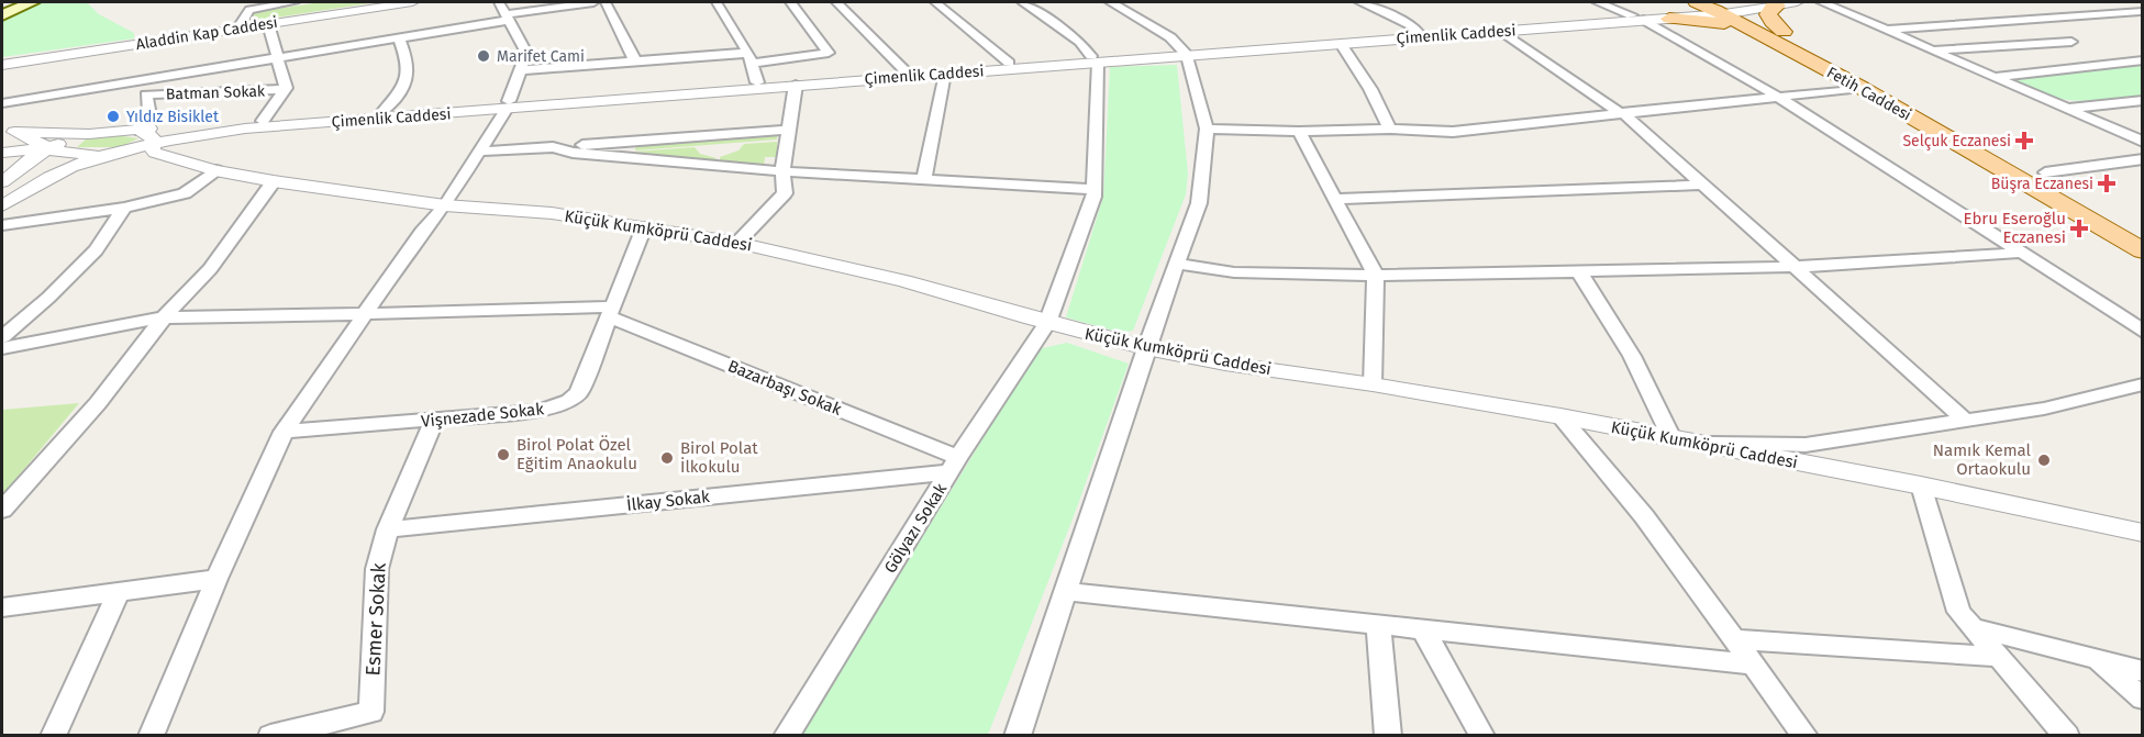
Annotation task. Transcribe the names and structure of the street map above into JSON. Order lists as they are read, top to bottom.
{
  "streets": {
    "main road": ["Fetih Caddesi"],
    "street": [
      "Aladdin Kap Caddesi",
      "Çimenlik Caddesi",
      "Batman Sokak",
      "Küçük Kumköprü Caddesi",
      "Bazarbaşı Sokak",
      "Vişnezade Sokak",
      "İlkay Sokak",
      "Gölyazı Sokak",
      "Esmer Sokak"
    ]
  },
  "crossings": [
    ["Çimenlik Caddesi", "Batman Sokak"],
    ["Çimenlik Caddesi", "Fetih Caddesi"],
    ["Çimenlik Caddesi", "Küçük Kumköprü Caddesi"],
    ["Çimenlik Caddesi", "Gölyazı Sokak"],
    ["Batman Sokak", "Küçük Kumköprü Caddesi"],
    ["Küçük Kumköprü Caddesi", "Vişnezade Sokak"],
    ["Küçük Kumköprü Caddesi", "Gölyazı Sokak"],
    ["Bazarbaşı Sokak", "Vişnezade Sokak"],
    ["Bazarbaşı Sokak", "İlkay Sokak"],
    ["Bazarbaşı Sokak", "Gölyazı Sokak"],
    ["Vişnezade Sokak", "Esmer Sokak"],
    ["İlkay Sokak", "Gölyazı Sokak"],
    ["İlkay Sokak", "Esmer Sokak"]
  ],
  "places": {
    "other": [
      "Marifet Cami",
      "Yıldız Bisiklet",
      "Birol Polat Özel Eğitim Anaokulu",
      "Birol Polat İlkokulu",
      "Namık Kemal Ortaokulu"
    ],
    "health": ["Selçuk Eczanesi", "Büşra Eczanesi", "Ebru Eseroğlu Eczanesi"]
  }
}
